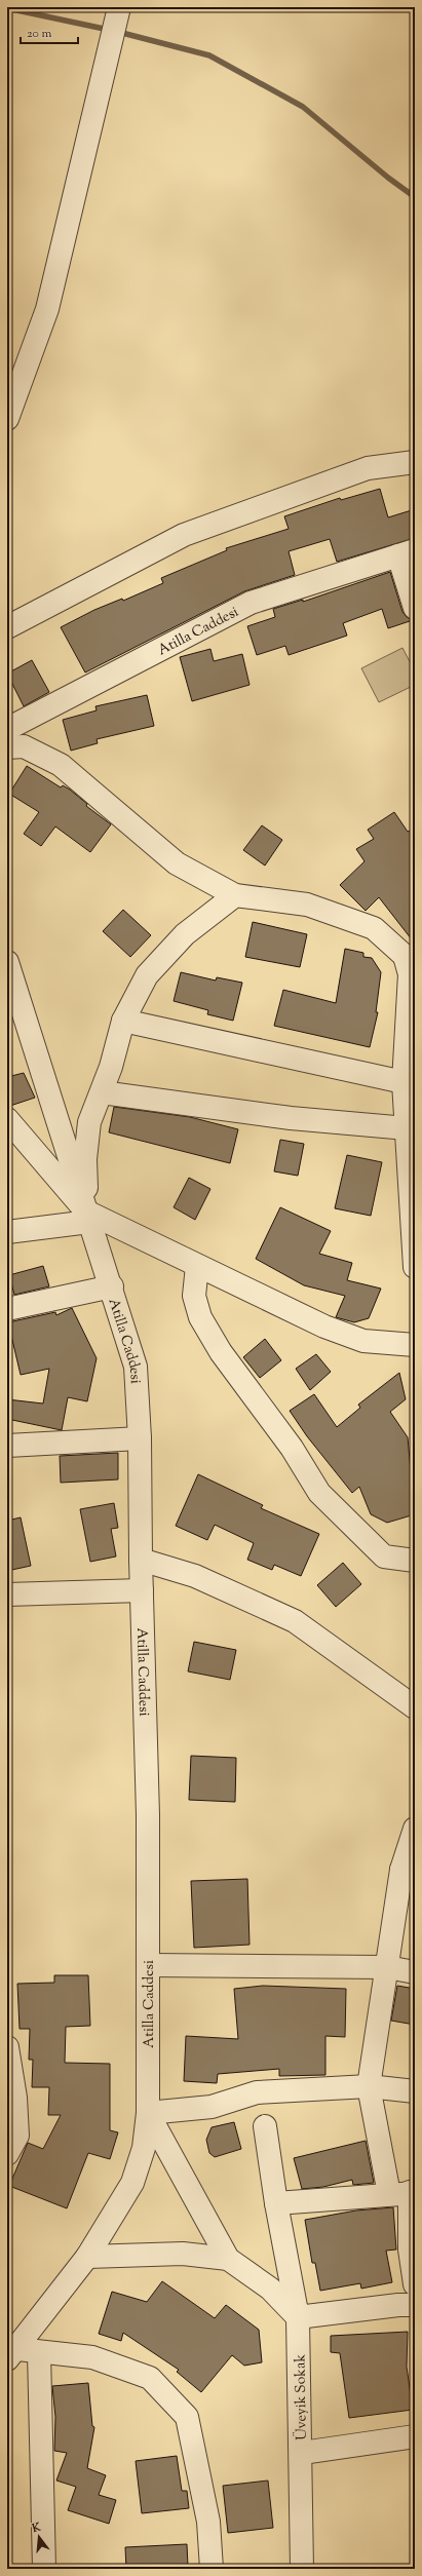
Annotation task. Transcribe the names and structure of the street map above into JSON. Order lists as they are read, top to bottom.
{
  "streets": {
    "street": ["Atilla Caddesi", "Üveyik Sokak"]
  },
  "scale_bar": "20 m",
  "north": "top"
}
